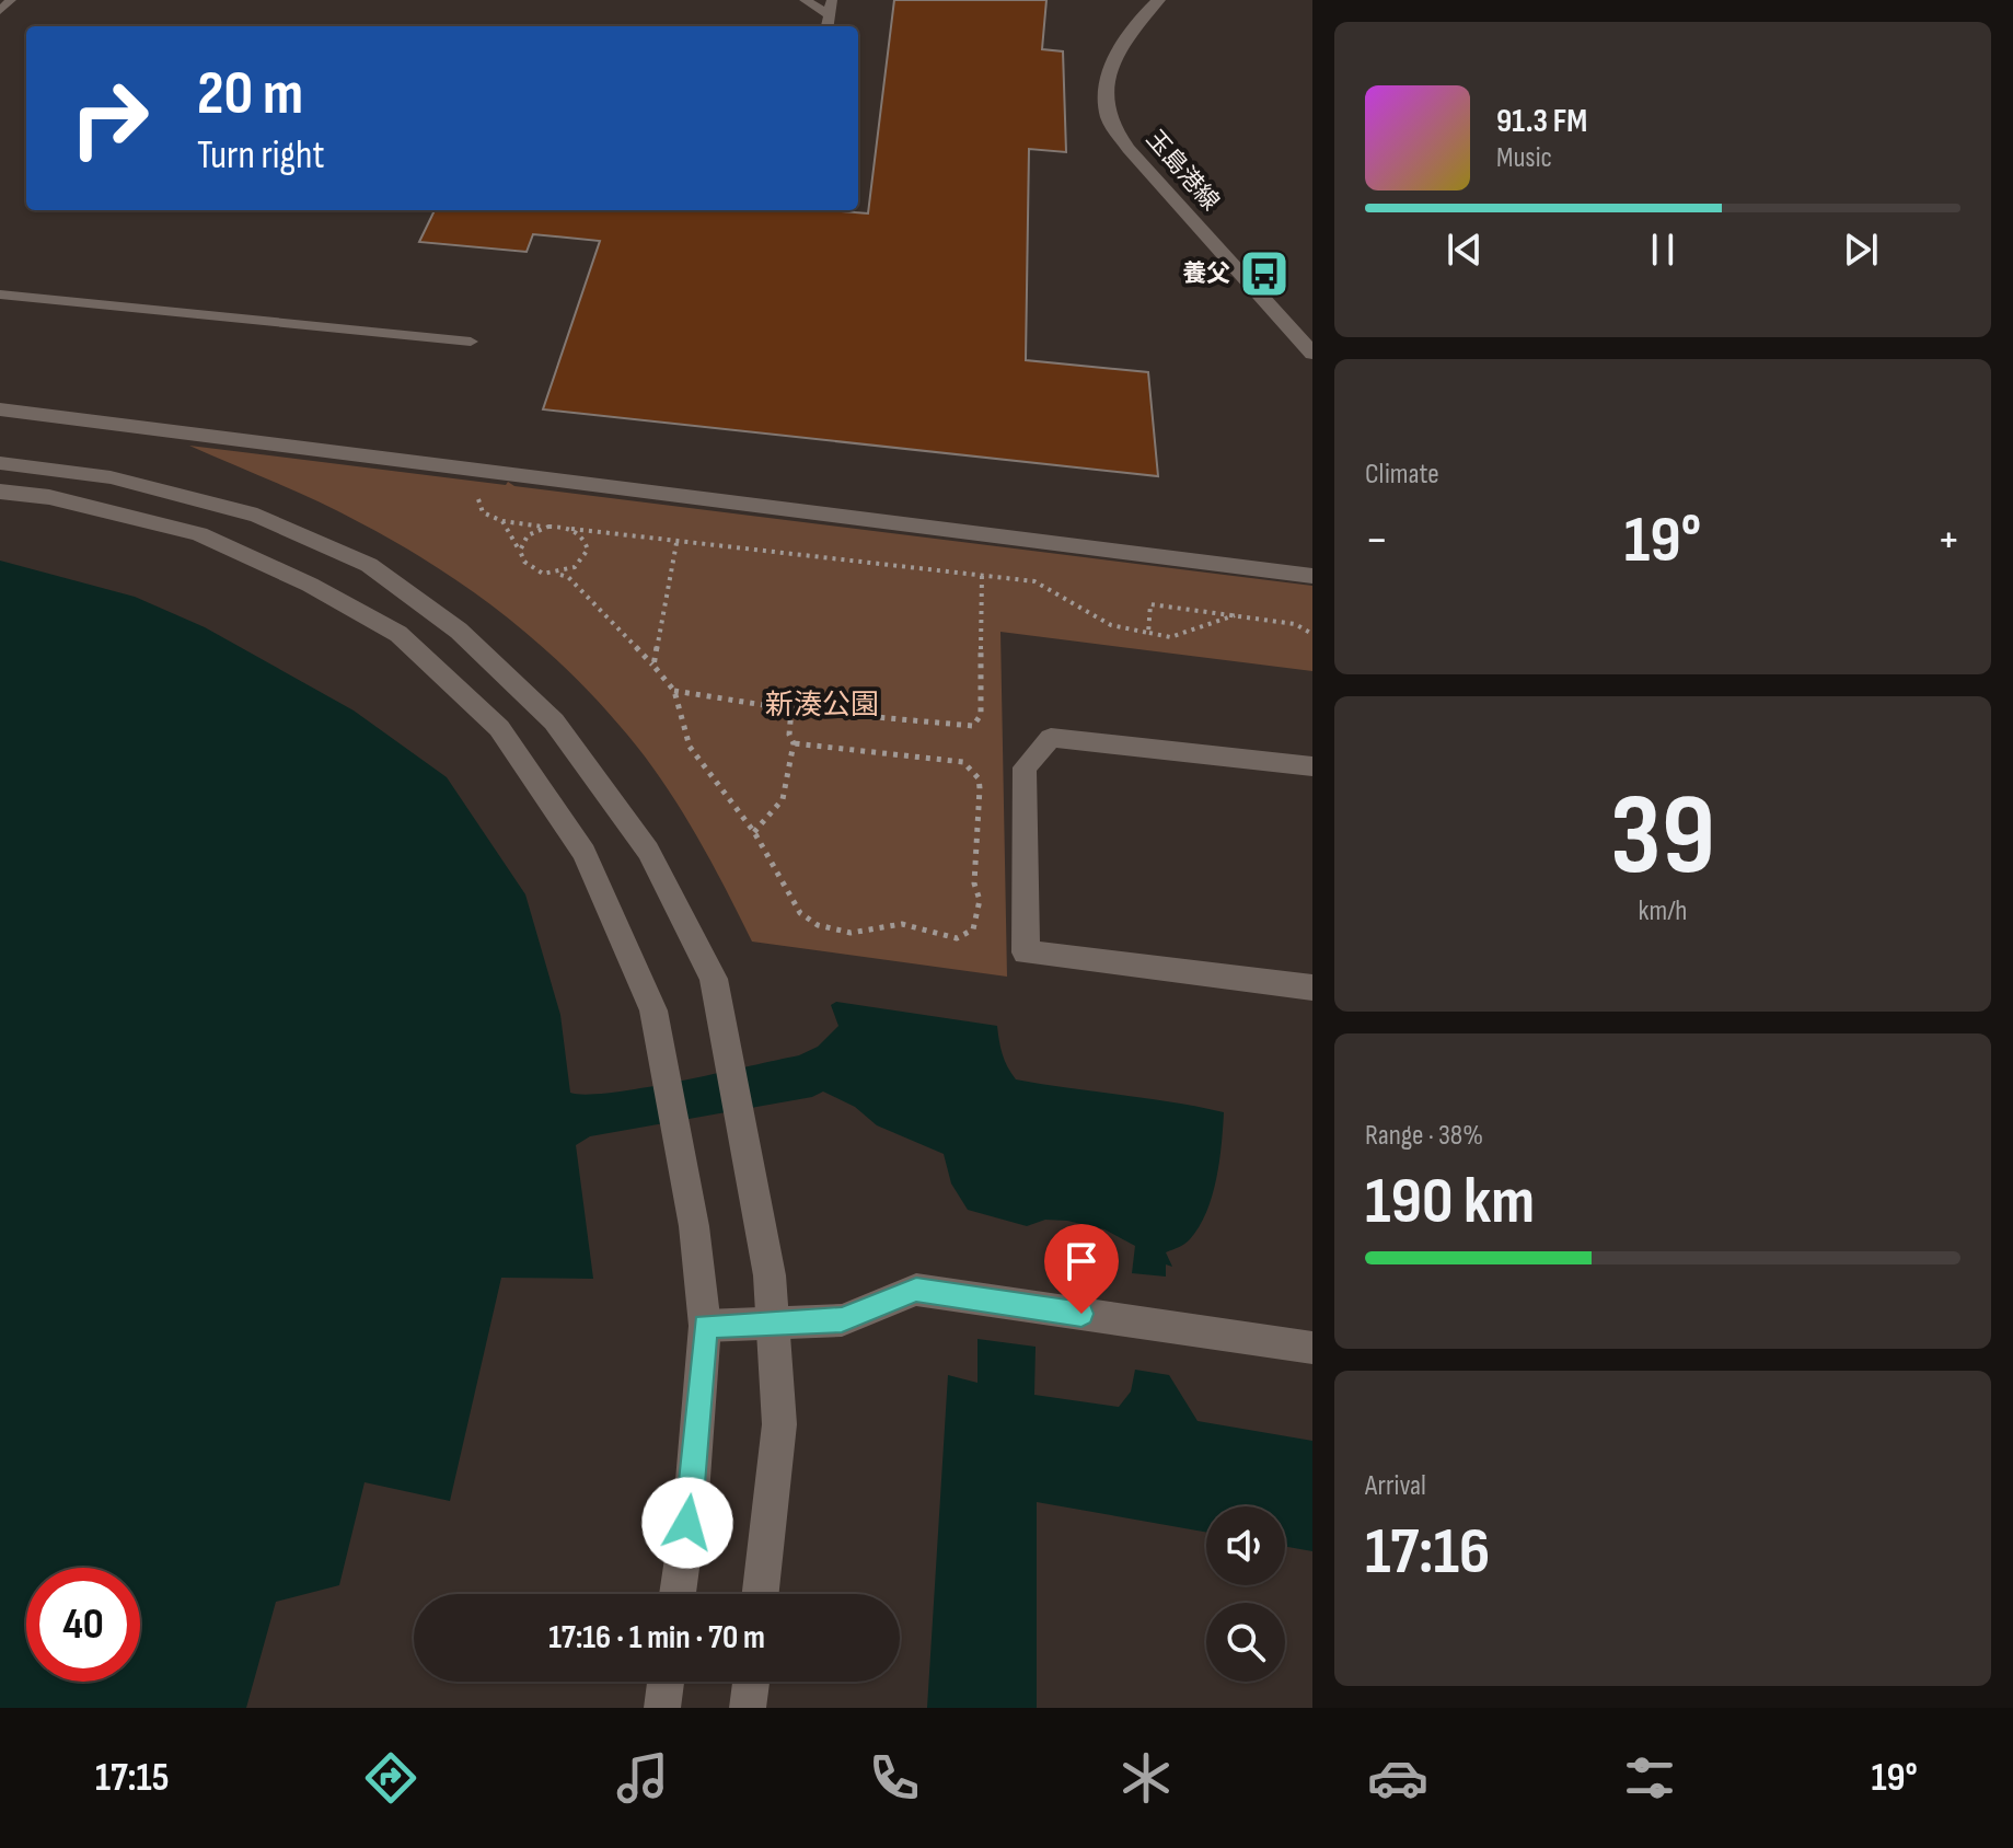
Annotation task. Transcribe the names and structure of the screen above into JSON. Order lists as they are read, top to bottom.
{
  "streets": {
    "street": ["玉島港線"]
  },
  "parks": ["新湊公園"],
  "places": {
    "bus stop": ["養父"]
  },
  "page": {
    "turn": ["20 m", "Turn right"],
    "song": ["91.3 FM", "Music"],
    "tile": [
      "Climate",
      ["39", "km/h"],
      ["Range · 38%", "190 km"],
      ["Arrival", "17:16"]
    ],
    "heat": ["−", "19°", "+"],
    "limit": "40",
    "trip": "17:16 · 1 min · 70 m",
    "tabs": ["17:15", "19°"]
  }
}
